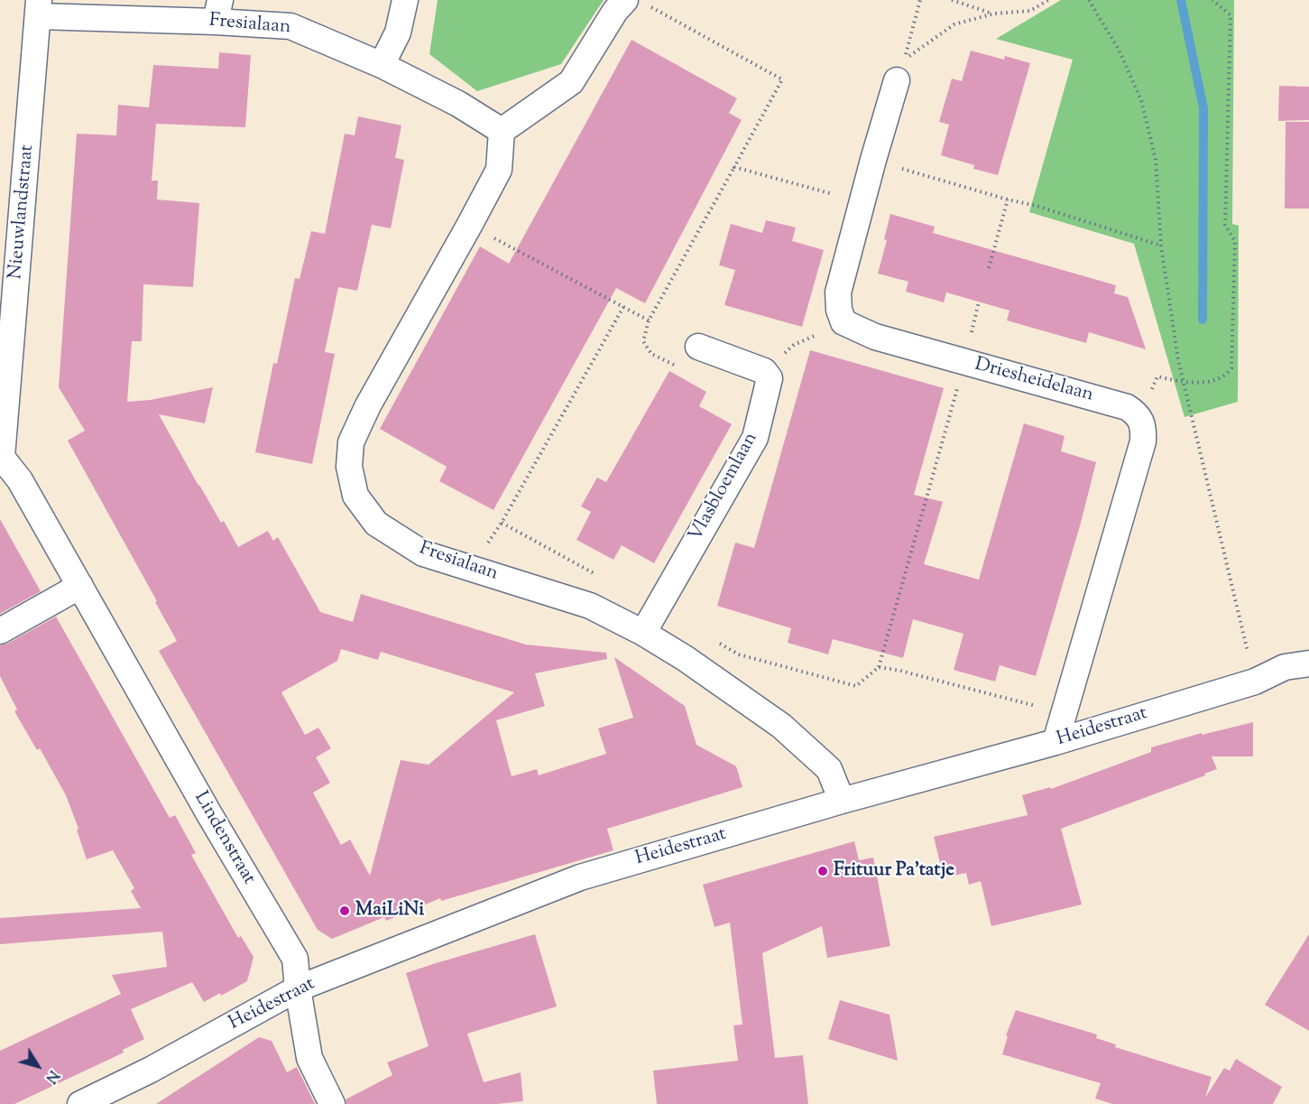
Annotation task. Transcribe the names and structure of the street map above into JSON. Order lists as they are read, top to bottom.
{
  "streets": {
    "street": [
      "Fresialaan",
      "Nieuwlandstraat",
      "Driesheidelaan",
      "Vlasbloemlaan",
      "Heidestraat",
      "Lindenstraat"
    ]
  },
  "crossings": [
    ["Fresialaan", "Nieuwlandstraat"],
    ["Fresialaan", "Vlasbloemlaan"],
    ["Fresialaan", "Heidestraat"],
    ["Nieuwlandstraat", "Lindenstraat"],
    ["Heidestraat", "Lindenstraat"]
  ],
  "places": ["Frituur Pa'tatje", "MaiLiNi"],
  "north": "bottom right"
}
